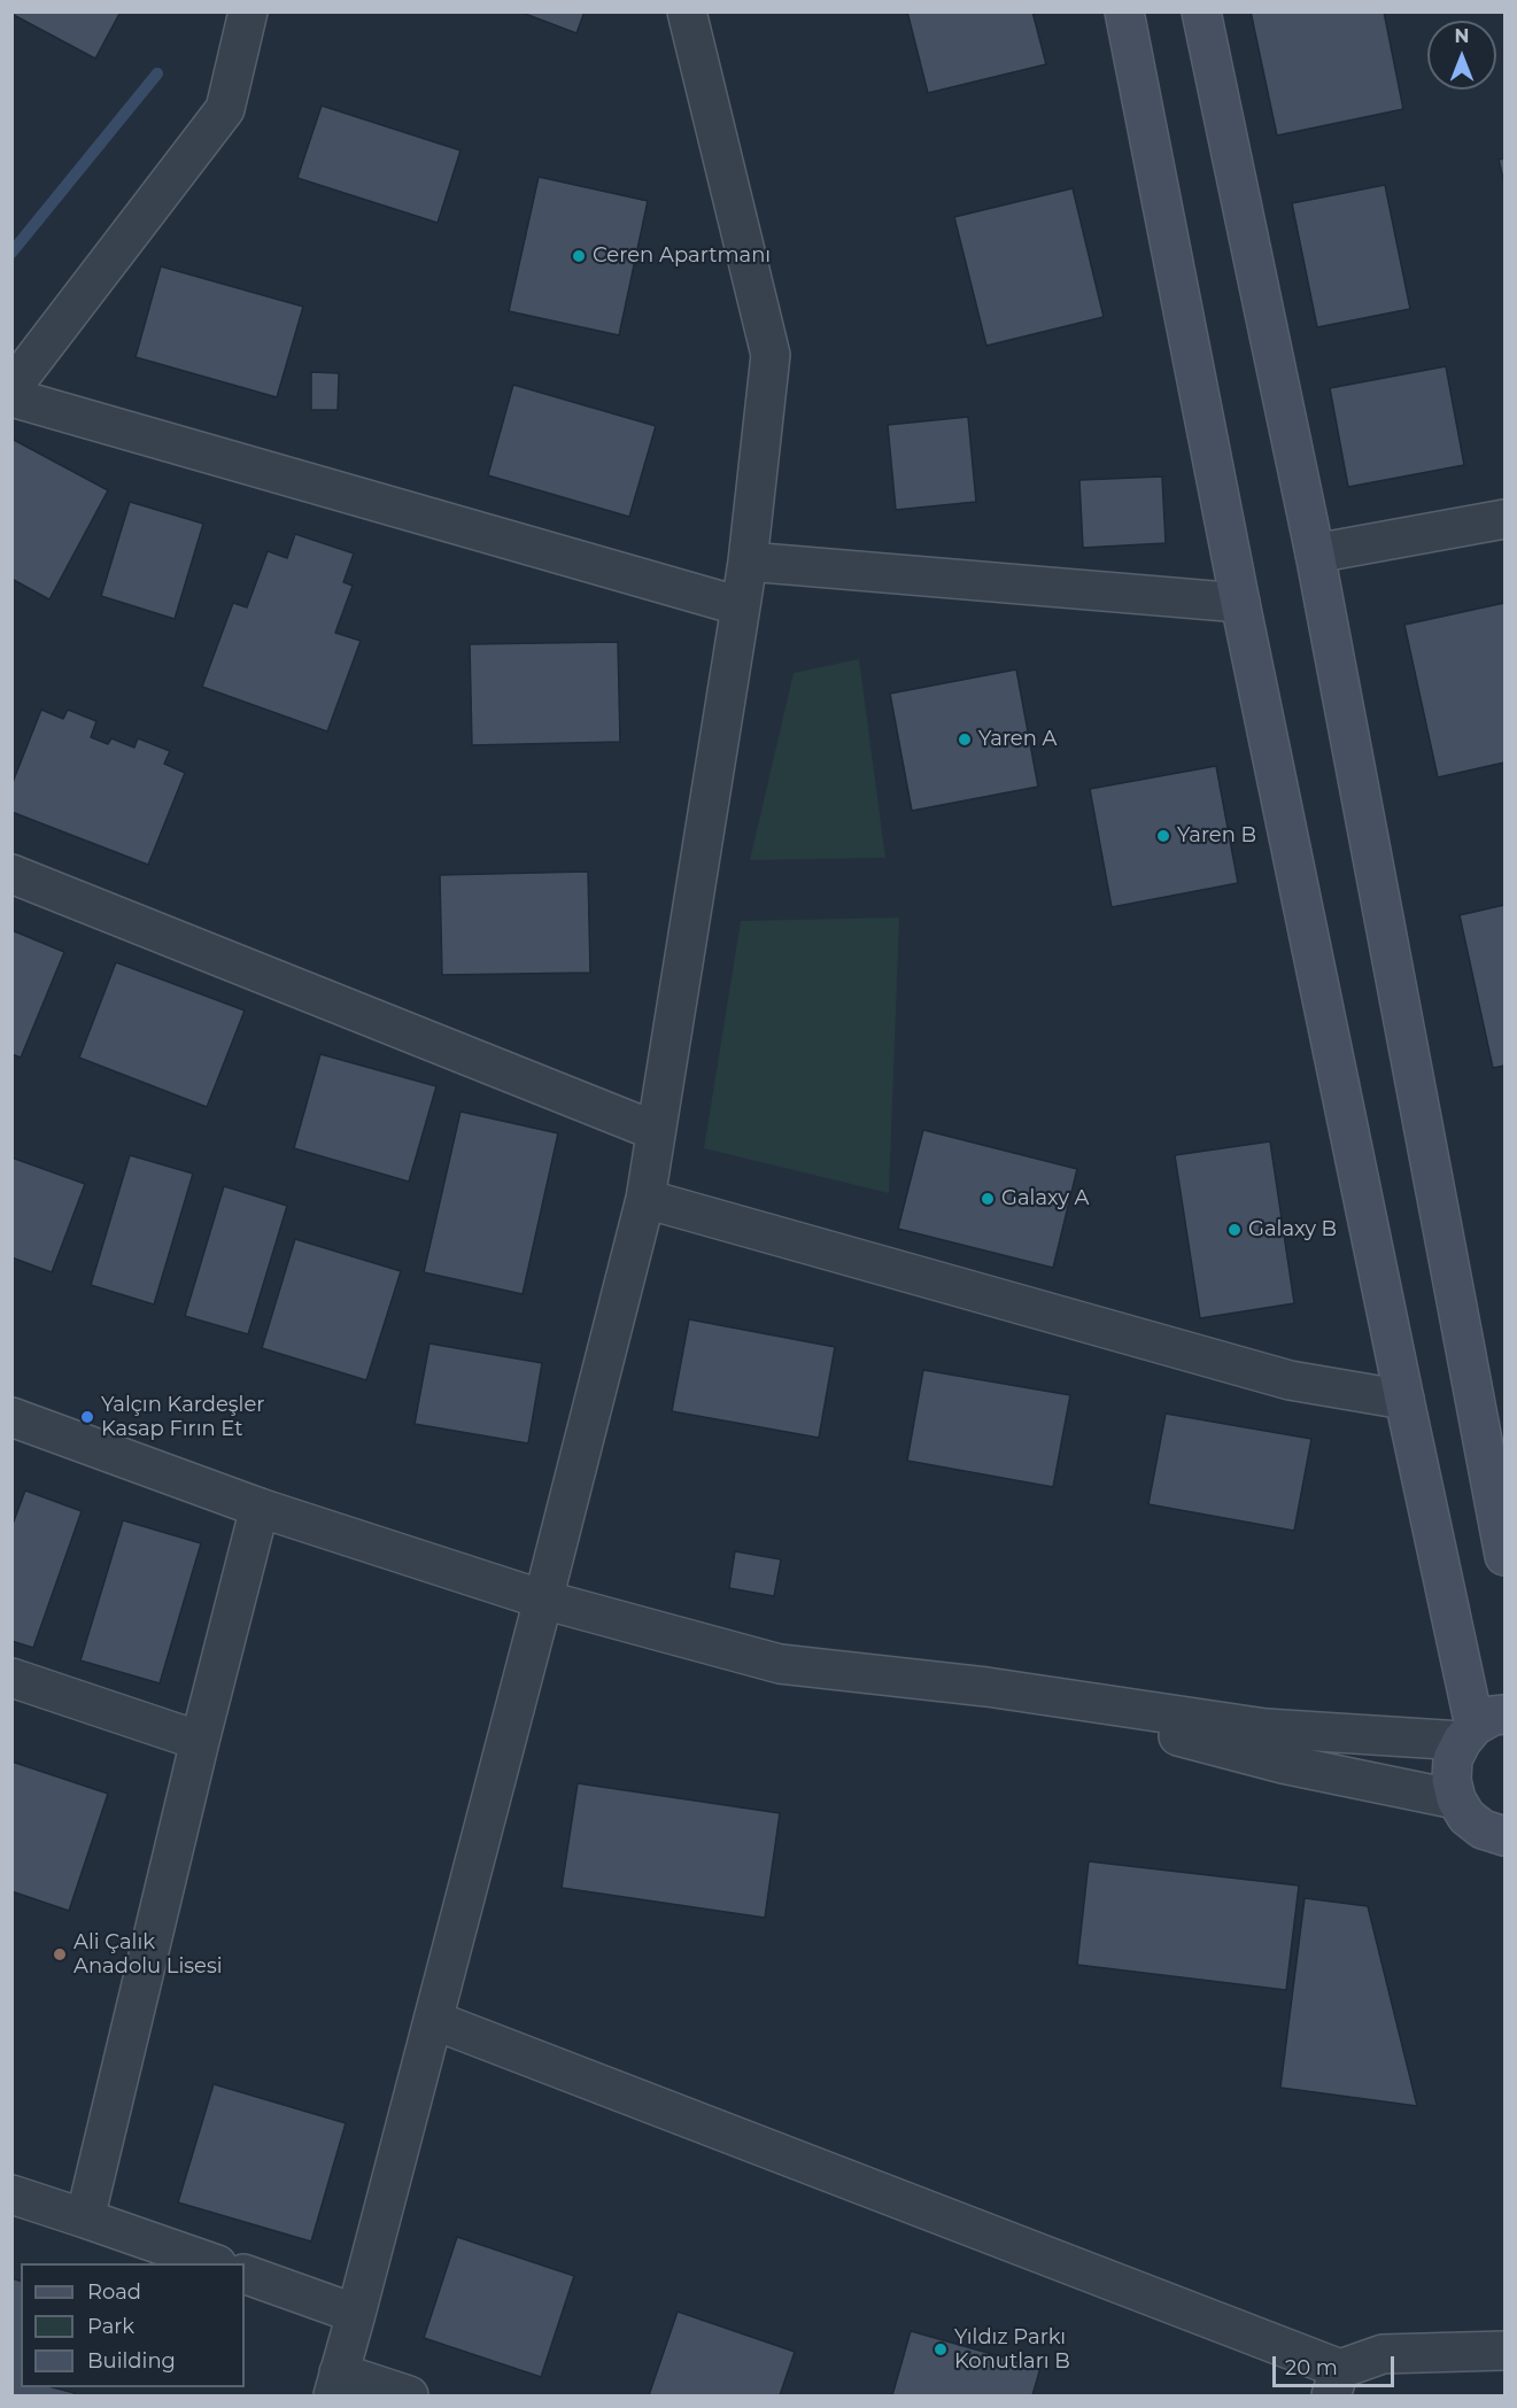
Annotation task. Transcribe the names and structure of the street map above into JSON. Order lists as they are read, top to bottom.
{
  "places": [
    "Ceren Apartmanı",
    "Yaren A",
    "Yaren B",
    "Galaxy A",
    "Galaxy B",
    "Yalçın Kardeşler Kasap Fırın Et",
    "Ali Çalık Anadolu Lisesi",
    "Yıldız Parkı Konutları B"
  ],
  "legend": ["Road", "Park", "Building"],
  "scale_bar": "20 m",
  "north": "top"
}
